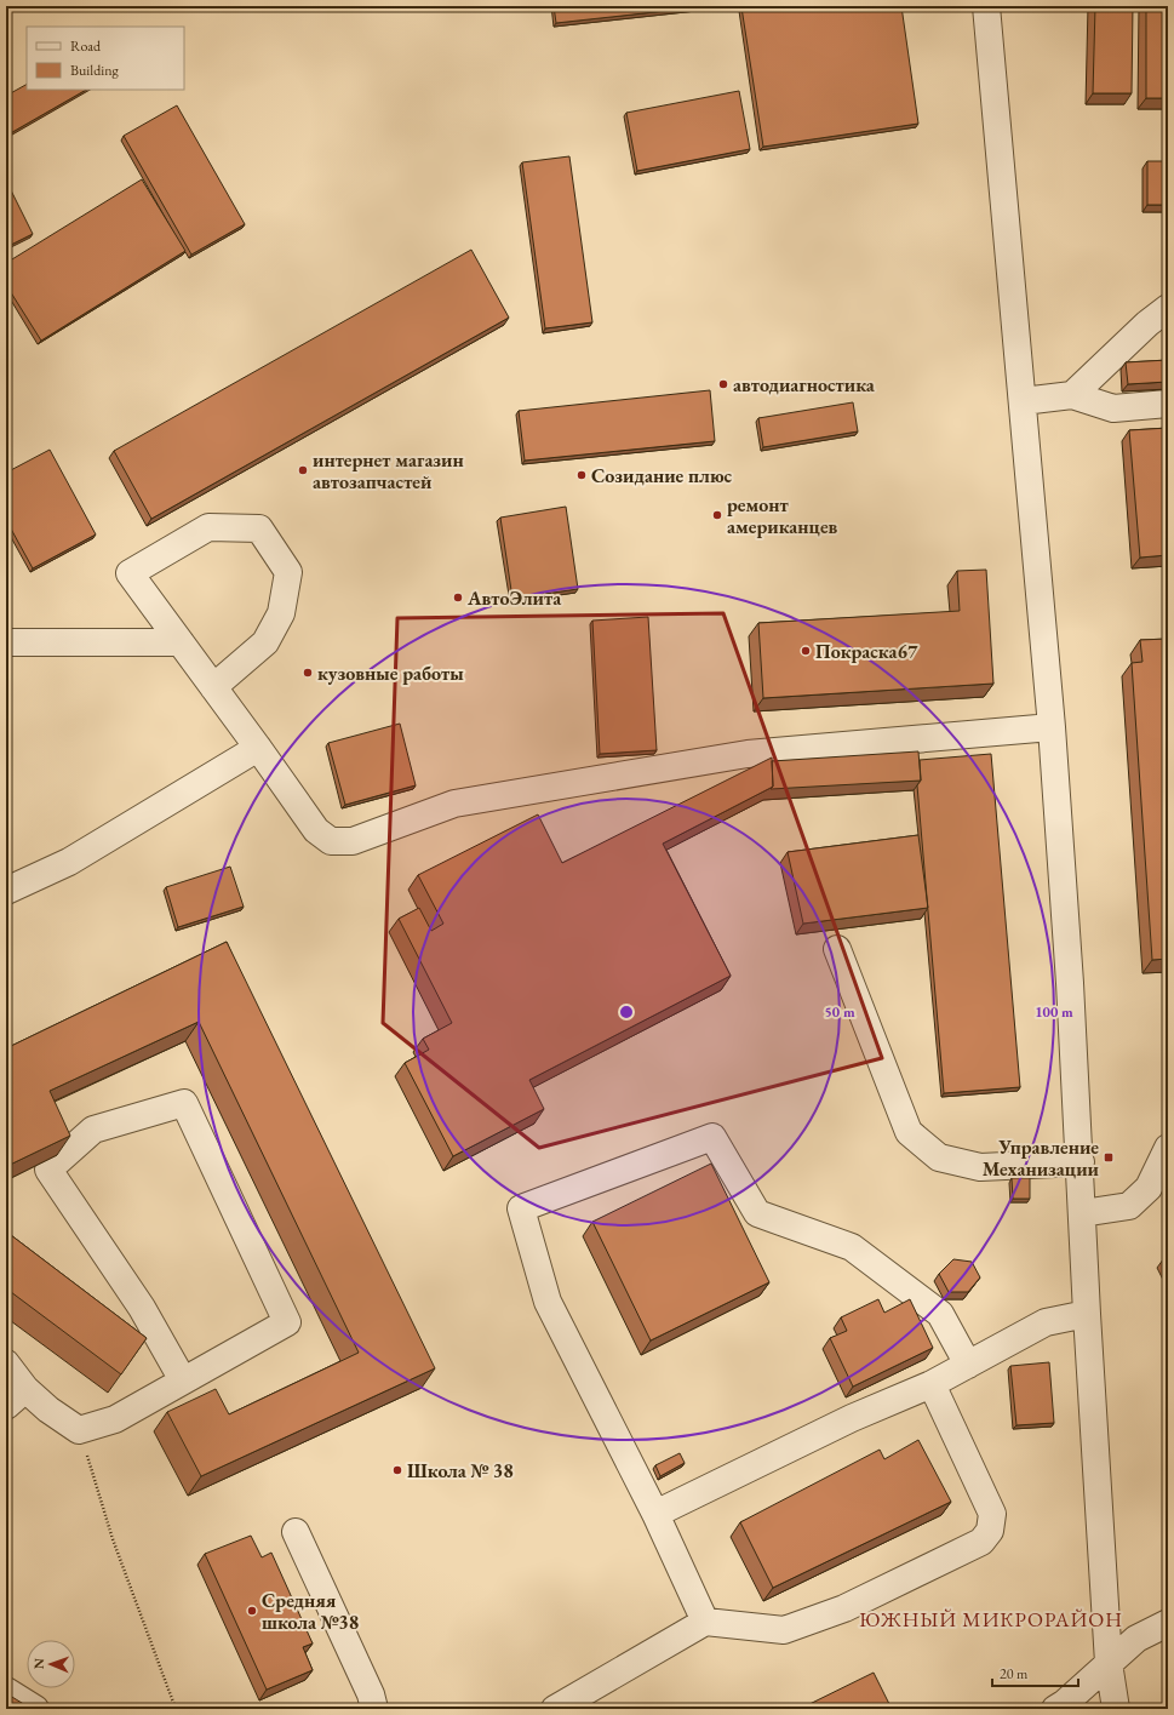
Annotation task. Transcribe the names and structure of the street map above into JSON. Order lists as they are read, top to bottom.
{
  "districts": ["ЮЖНЫЙ МИКРОРАЙОН"],
  "places": {
    "other": [
      "автодиагностика",
      "интернет магазин автозапчастей",
      "Созидание плюс",
      "ремонт американцев",
      "АвтоЭлита",
      "Покраска67",
      "кузовные работы",
      "Школа № 38",
      "Средняя школа №38"
    ],
    "transit": ["Управление Механизации"]
  },
  "legend": ["Road", "Building"],
  "scale_bar": "20 m",
  "north": "left",
  "rings": ["50 m", "100 m"]
}
